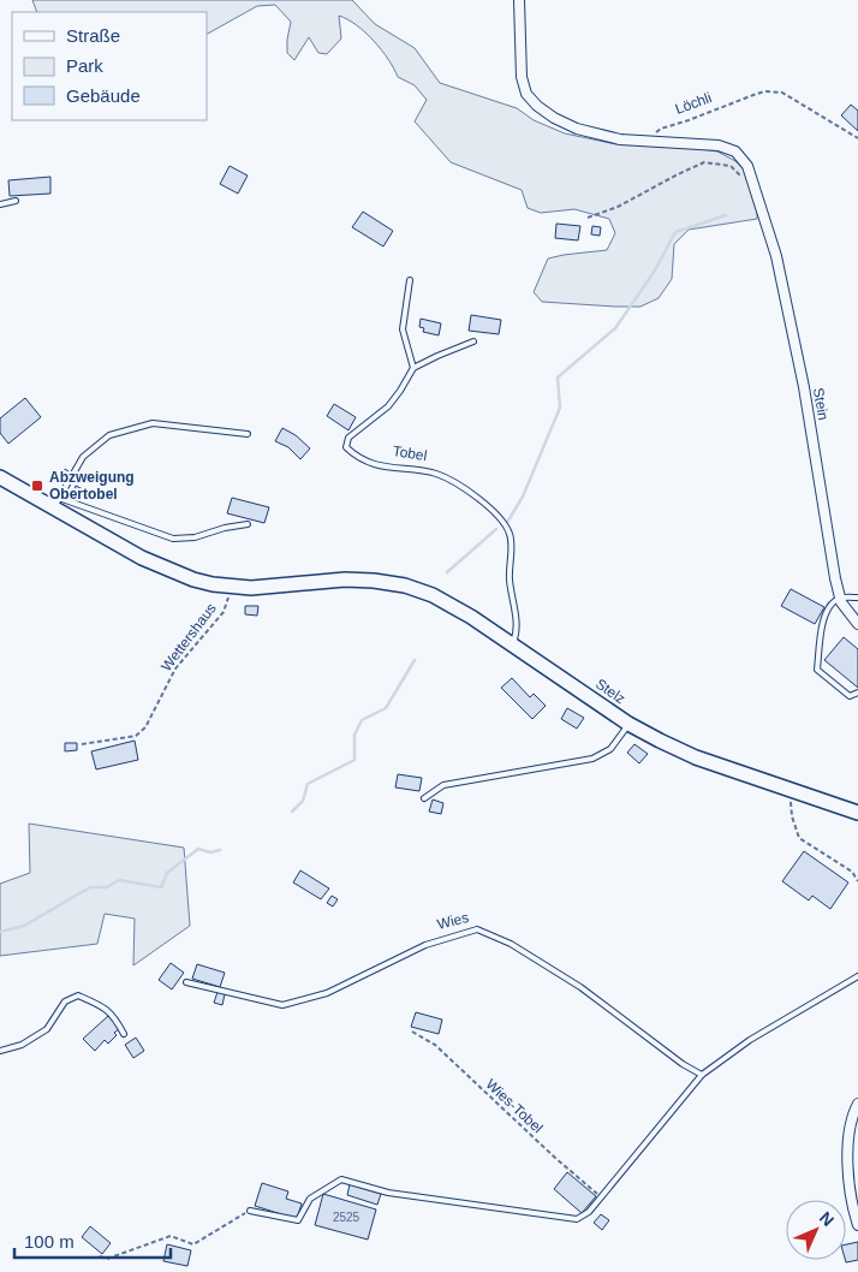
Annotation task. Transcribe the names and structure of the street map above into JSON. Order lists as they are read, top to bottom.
{
  "streets": {
    "main road": ["Stelz"],
    "street": ["Stein"],
    "lane": ["Tobel", "Wies"],
    "path": ["Löchli", "Wettershaus", "Wies-Tobel"]
  },
  "crossings": [
    ["Tobel", "Stelz"]
  ],
  "places": {
    "transit": ["Abzweigung Obertobel"]
  },
  "house_numbers": ["2525"],
  "legend": ["Straße", "Park", "Gebäude"],
  "scale_bar": "100 m",
  "north": "top right"
}
